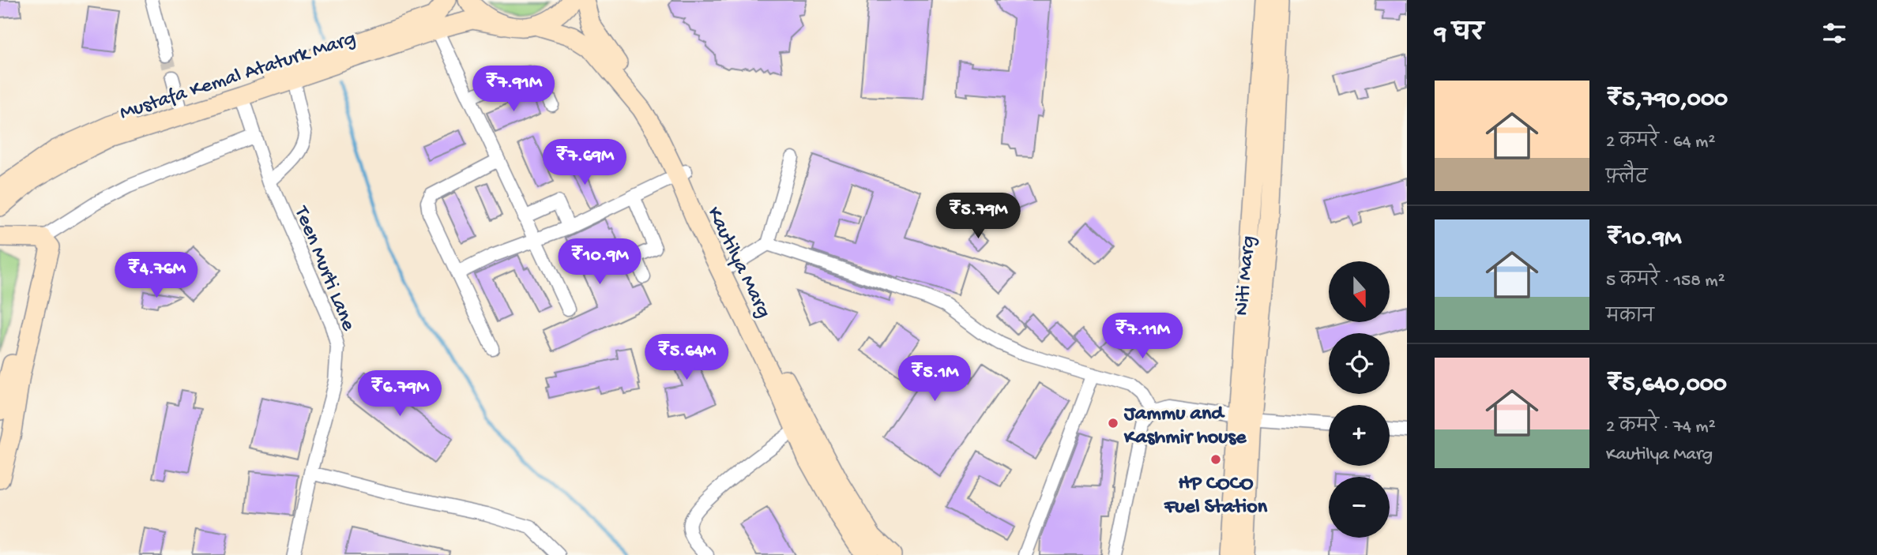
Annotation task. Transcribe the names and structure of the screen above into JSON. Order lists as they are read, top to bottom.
{
  "streets": {
    "street": [
      "Mustafa Kemal Ataturk Marg",
      "Kautilya Marg",
      "Teen Murti Lane",
      "Niti Marg"
    ]
  },
  "crossings": [
    ["Mustafa Kemal Ataturk Marg", "Kautilya Marg"],
    ["Mustafa Kemal Ataturk Marg", "Teen Murti Lane"]
  ],
  "places": ["Jammu and Kashmir house", "HP COCO Fuel Station"],
  "north": "bottom",
  "page": {
    "heading": "9 घर",
    "price": [
      "₹7.91M",
      "₹7.69M",
      "₹5.79M",
      "₹10.9M",
      "₹4.76M",
      "₹7.11M",
      "₹5.64M",
      "₹5.1M",
      "₹6.79M"
    ],
    "list": [
      {
        "name": "₹5,790,000",
        "note": "2 कमरे · 64 m² · फ़्लैट"
      },
      {
        "name": "₹10.9M",
        "note": "5 कमरे · 158 m² · मकान"
      },
      {
        "name": "₹5,640,000",
        "note": "2 कमरे · 74 m² · Kautilya Marg"
      }
    ],
    "map_buttons": ["+", "−"]
  }
}
